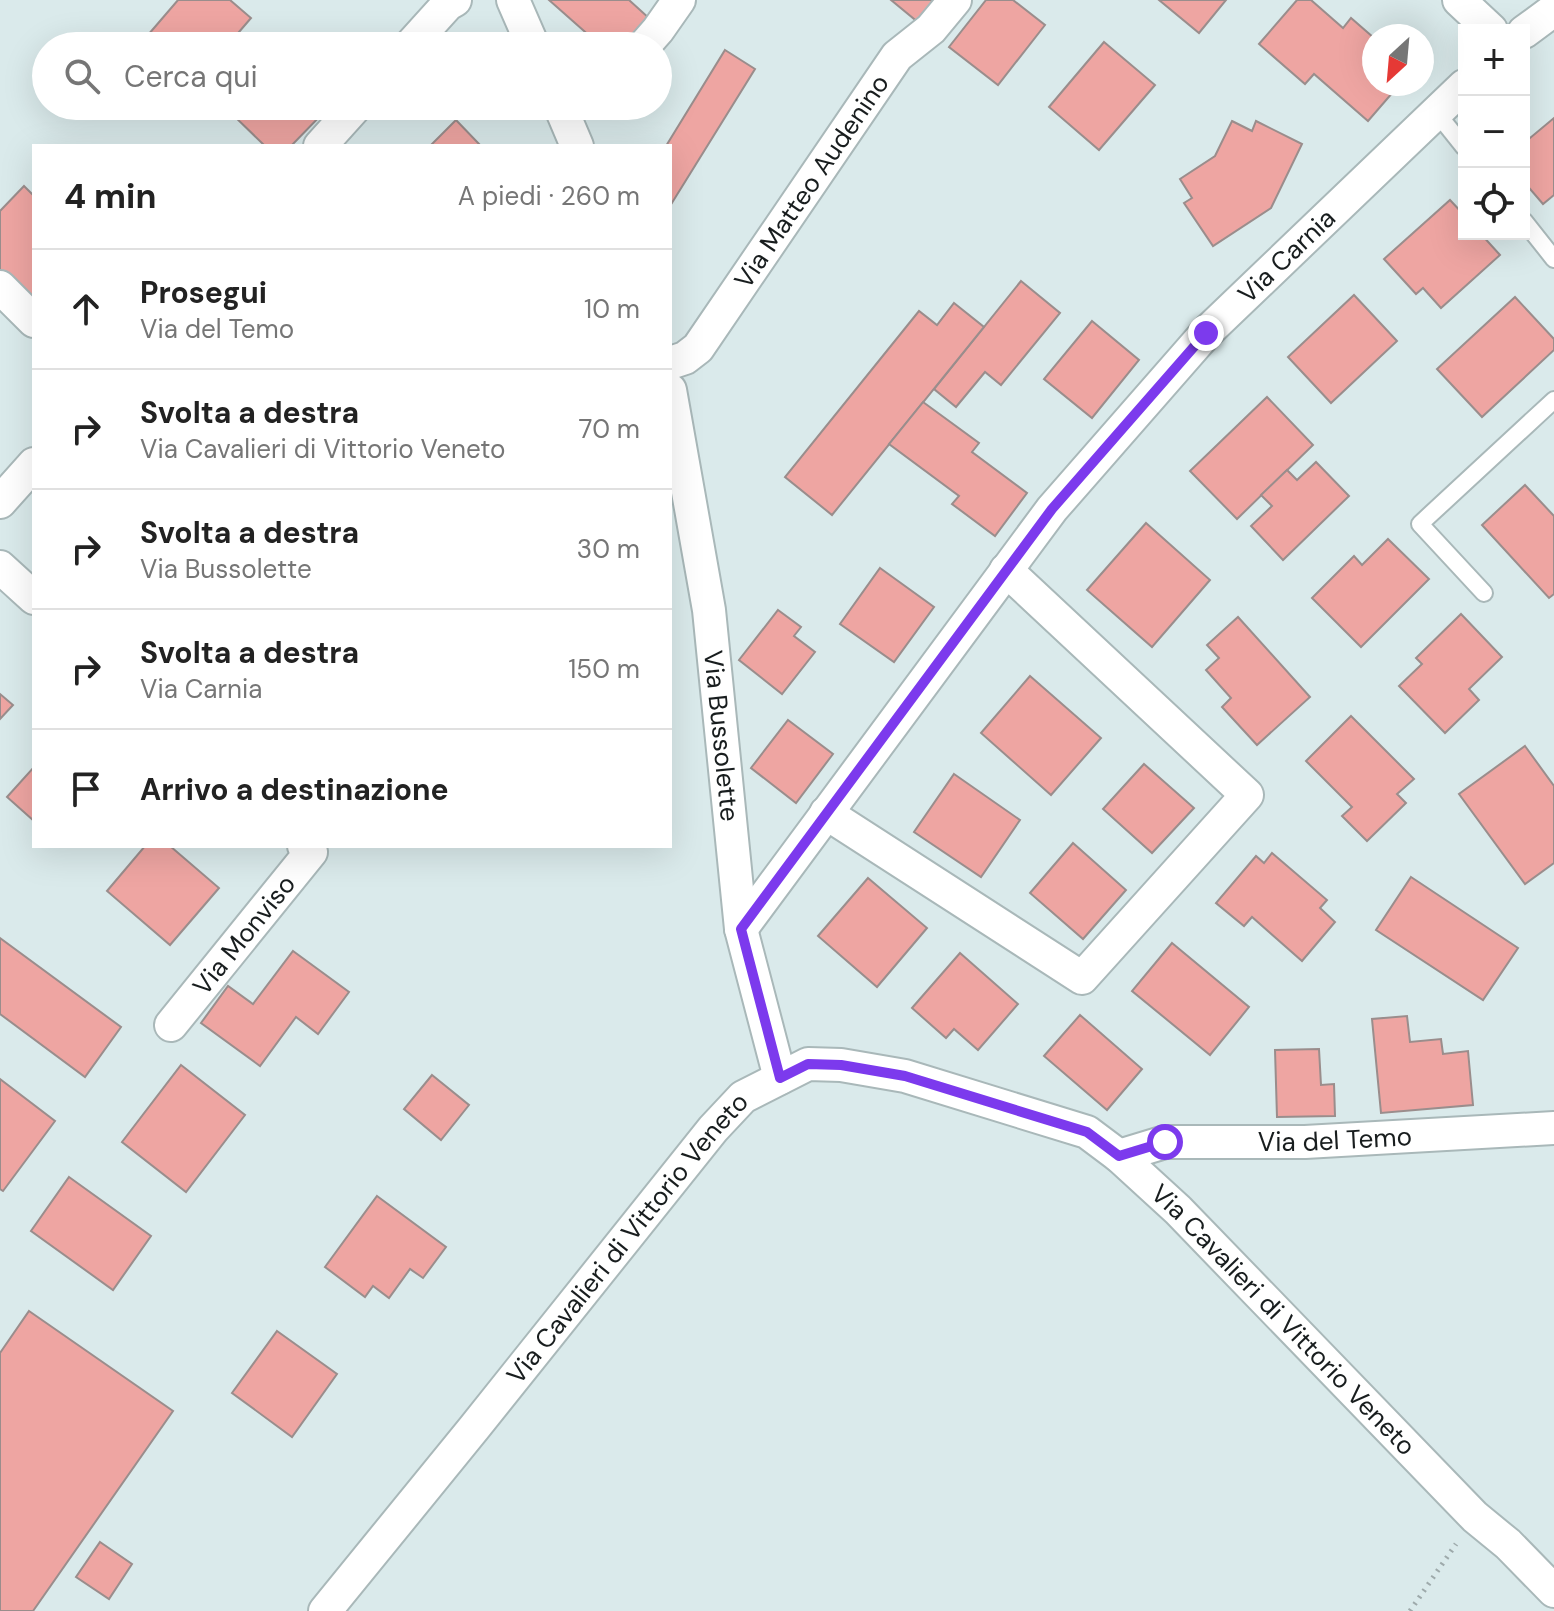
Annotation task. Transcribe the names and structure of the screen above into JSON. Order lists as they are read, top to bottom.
{
  "streets": {
    "street": [
      "Via Matteo Audenino",
      "Via Carnia",
      "Via Bussolette",
      "Via Monviso",
      "Via del Temo",
      "Via Cavalieri di Vittorio Veneto"
    ]
  },
  "crossings": [
    ["Via Carnia", "Via Bussolette"],
    ["Via Bussolette", "Via Cavalieri di Vittorio Veneto"],
    ["Via del Temo", "Via Cavalieri di Vittorio Veneto"]
  ],
  "north": "bottom left",
  "page": {
    "map_buttons": ["+", "−"],
    "search": "Cerca qui",
    "heading": ["4 min", "A piedi · 260 m"],
    "list": [
      ["Prosegui", "Via del Temo", "10 m"],
      ["Svolta a destra", "Via Cavalieri di Vittorio Veneto", "70 m"],
      ["Svolta a destra", "Via Bussolette", "30 m"],
      ["Svolta a destra", "Via Carnia", "150 m"],
      "Arrivo a destinazione"
    ]
  }
}
